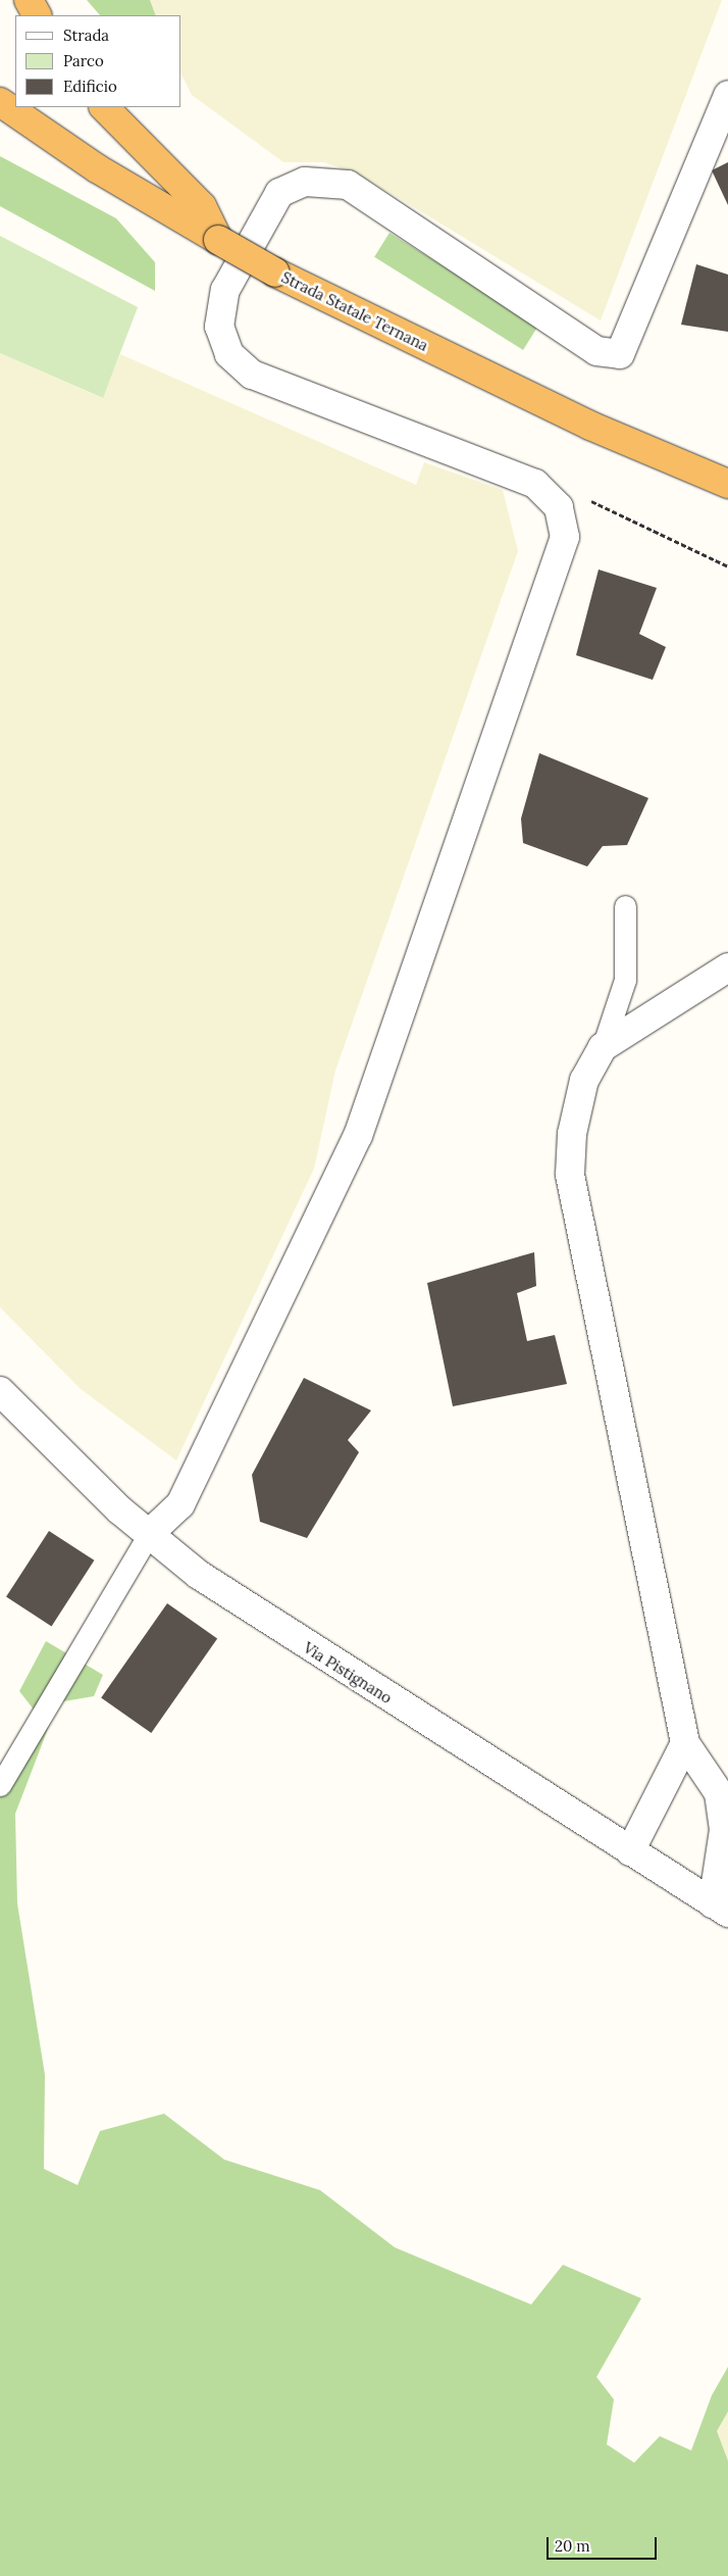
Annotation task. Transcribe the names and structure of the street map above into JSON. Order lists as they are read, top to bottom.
{
  "streets": {
    "highway": ["Strada Statale Ternana"],
    "street": ["Via Pistignano"]
  },
  "legend": ["Strada", "Parco", "Edificio"],
  "scale_bar": "20 m"
}
